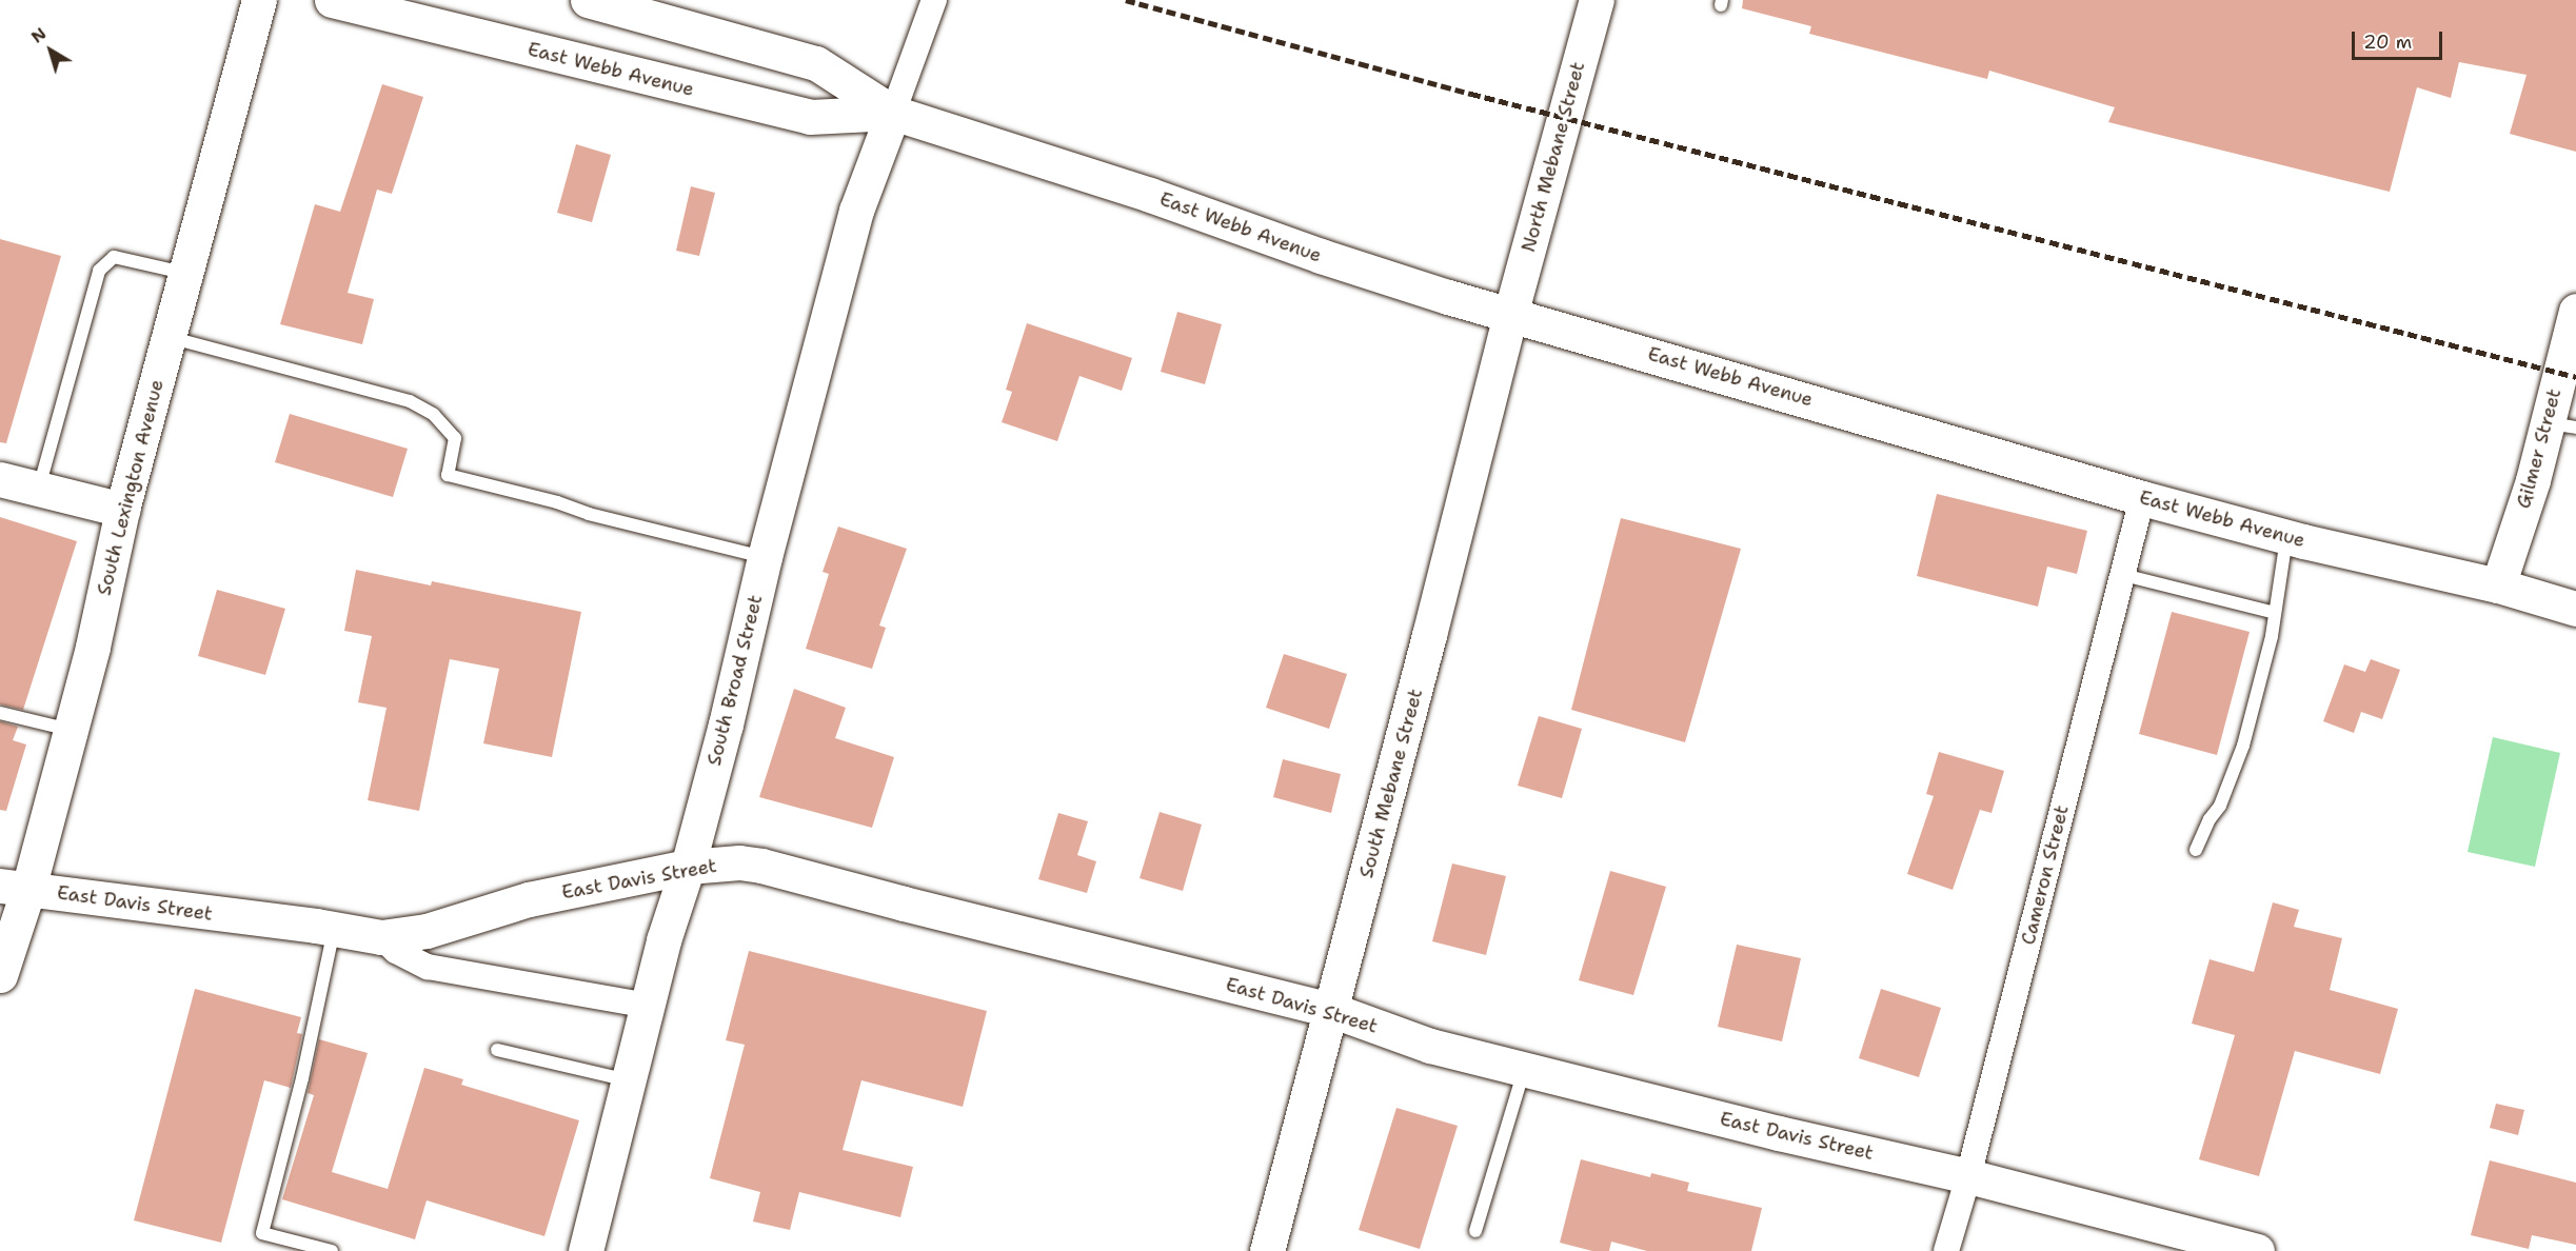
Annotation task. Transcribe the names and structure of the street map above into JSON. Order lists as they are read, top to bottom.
{
  "streets": {
    "main road": [
      "East Webb Avenue",
      "North Mebane Street",
      "Gilmer Street",
      "South Lexington Avenue",
      "South Broad Street",
      "South Mebane Street",
      "East Davis Street"
    ],
    "street": ["Cameron Street"]
  },
  "crossings": [
    ["East Webb Avenue", "North Mebane Street"],
    ["East Webb Avenue", "Gilmer Street"],
    ["East Webb Avenue", "South Broad Street"],
    ["East Webb Avenue", "South Mebane Street"],
    ["East Webb Avenue", "Cameron Street"],
    ["North Mebane Street", "South Mebane Street"],
    ["South Lexington Avenue", "East Davis Street"],
    ["South Broad Street", "East Davis Street"],
    ["South Mebane Street", "East Davis Street"],
    ["Cameron Street", "East Davis Street"]
  ],
  "scale_bar": "20 m",
  "north": "top left"
}
